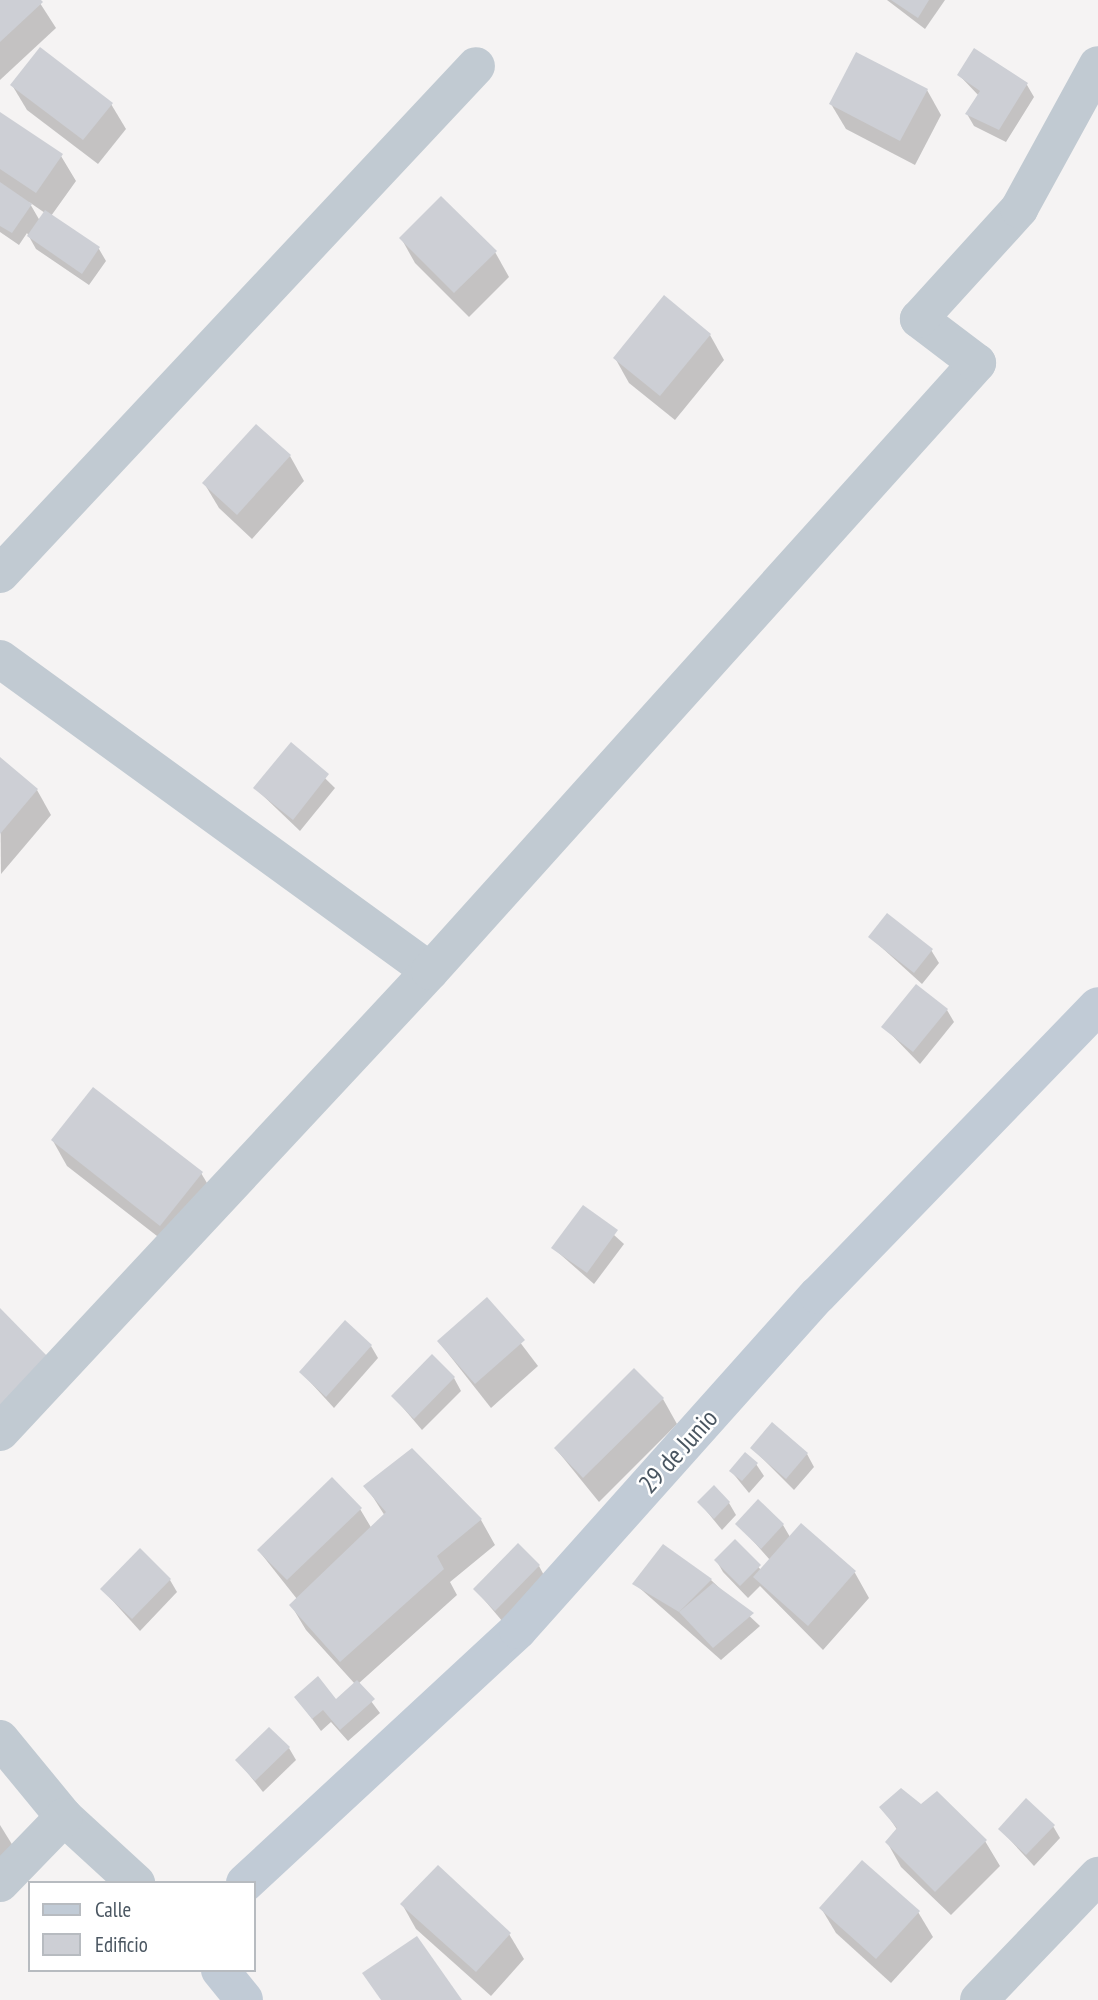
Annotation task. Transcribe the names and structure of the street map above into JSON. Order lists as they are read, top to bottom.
{
  "streets": {
    "street": ["29 de Junio"]
  },
  "legend": ["Calle", "Edificio"]
}
